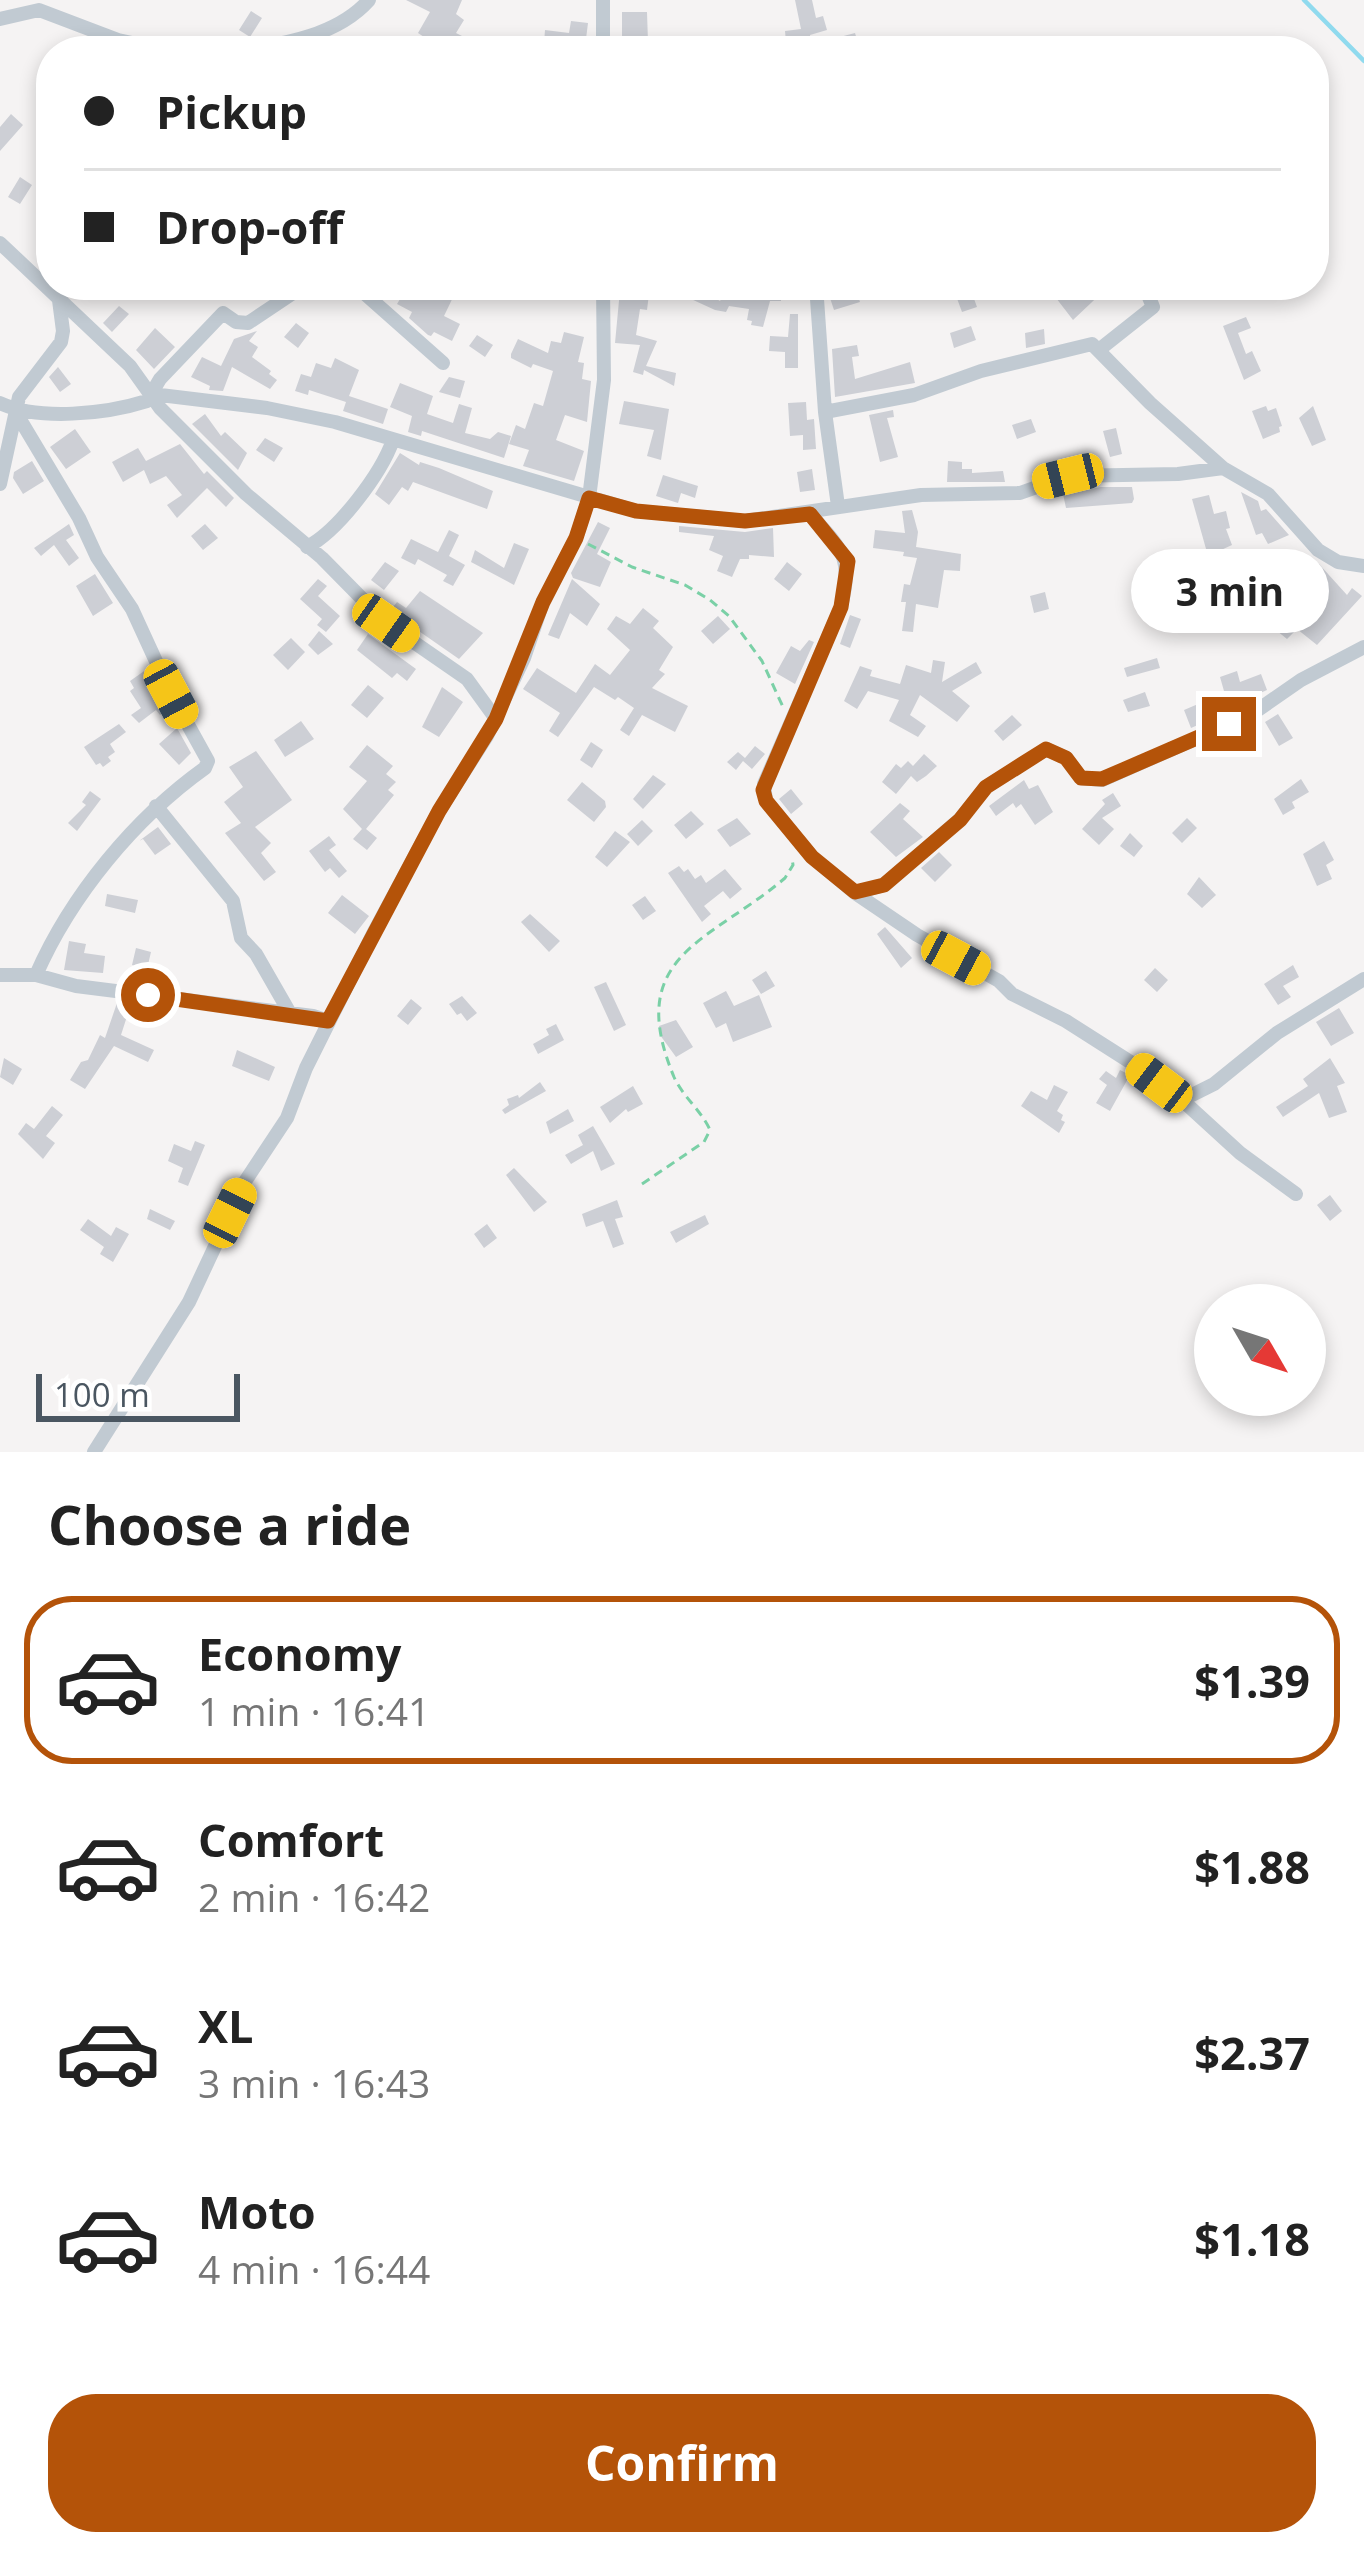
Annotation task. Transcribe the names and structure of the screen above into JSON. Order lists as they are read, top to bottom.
{
  "scale_bar": "100 m",
  "north": "bottom right",
  "page": {
    "banner": ["Pickup", "Drop-off"],
    "bubble": "3 min",
    "scale": "100 m",
    "heading": "Choose a ride",
    "list": [
      {
        "name": "Economy",
        "note": "1 min · 16:41",
        "value": "$1.39"
      },
      {
        "name": "Comfort",
        "note": "2 min · 16:42",
        "value": "$1.88"
      },
      {
        "name": "XL",
        "note": "3 min · 16:43",
        "value": "$2.37"
      },
      {
        "name": "Moto",
        "note": "4 min · 16:44",
        "value": "$1.18"
      }
    ],
    "buttons": "Confirm"
  }
}
